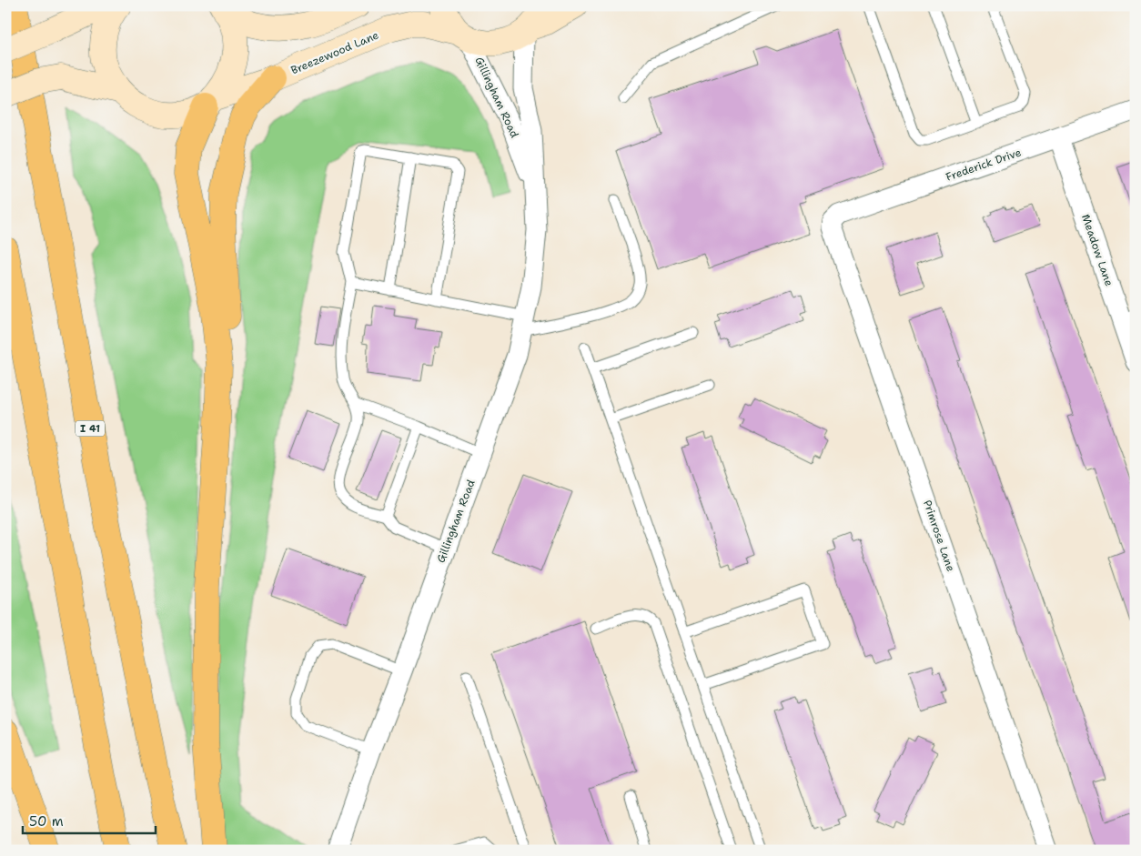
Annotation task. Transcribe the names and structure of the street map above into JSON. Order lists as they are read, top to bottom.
{
  "streets": {
    "highway": ["I 41"],
    "main road": ["Breezewood Lane"],
    "street": [
      "Gillingham Road",
      "Frederick Drive",
      "Meadow Lane",
      "Primrose Lane"
    ]
  },
  "crossings": [
    ["Breezewood Lane", "Gillingham Road"],
    ["Frederick Drive", "Meadow Lane"],
    ["Frederick Drive", "Primrose Lane"]
  ],
  "scale_bar": "50 m"
}
